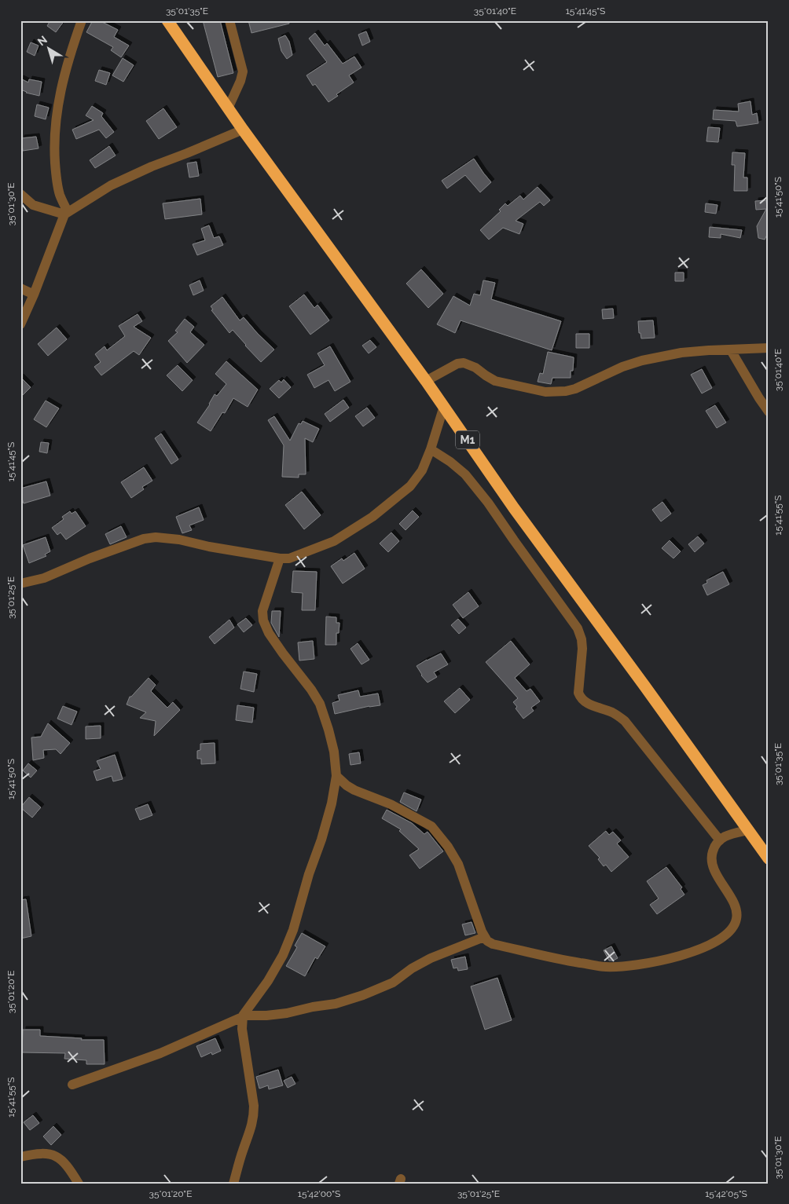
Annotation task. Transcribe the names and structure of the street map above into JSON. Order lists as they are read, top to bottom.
{
  "streets": {
    "highway": ["M1"]
  },
  "north": "top left",
  "coordinates": [
    "35°01'35\"E",
    "35°01'40\"E",
    "15°41'45\"S",
    "15°41'50\"S",
    "35°01'30\"E",
    "15°41'55\"S",
    "35°01'25\"E",
    "35°01'20\"E",
    "15°42'00\"S",
    "15°42'05\"S"
  ]
}
